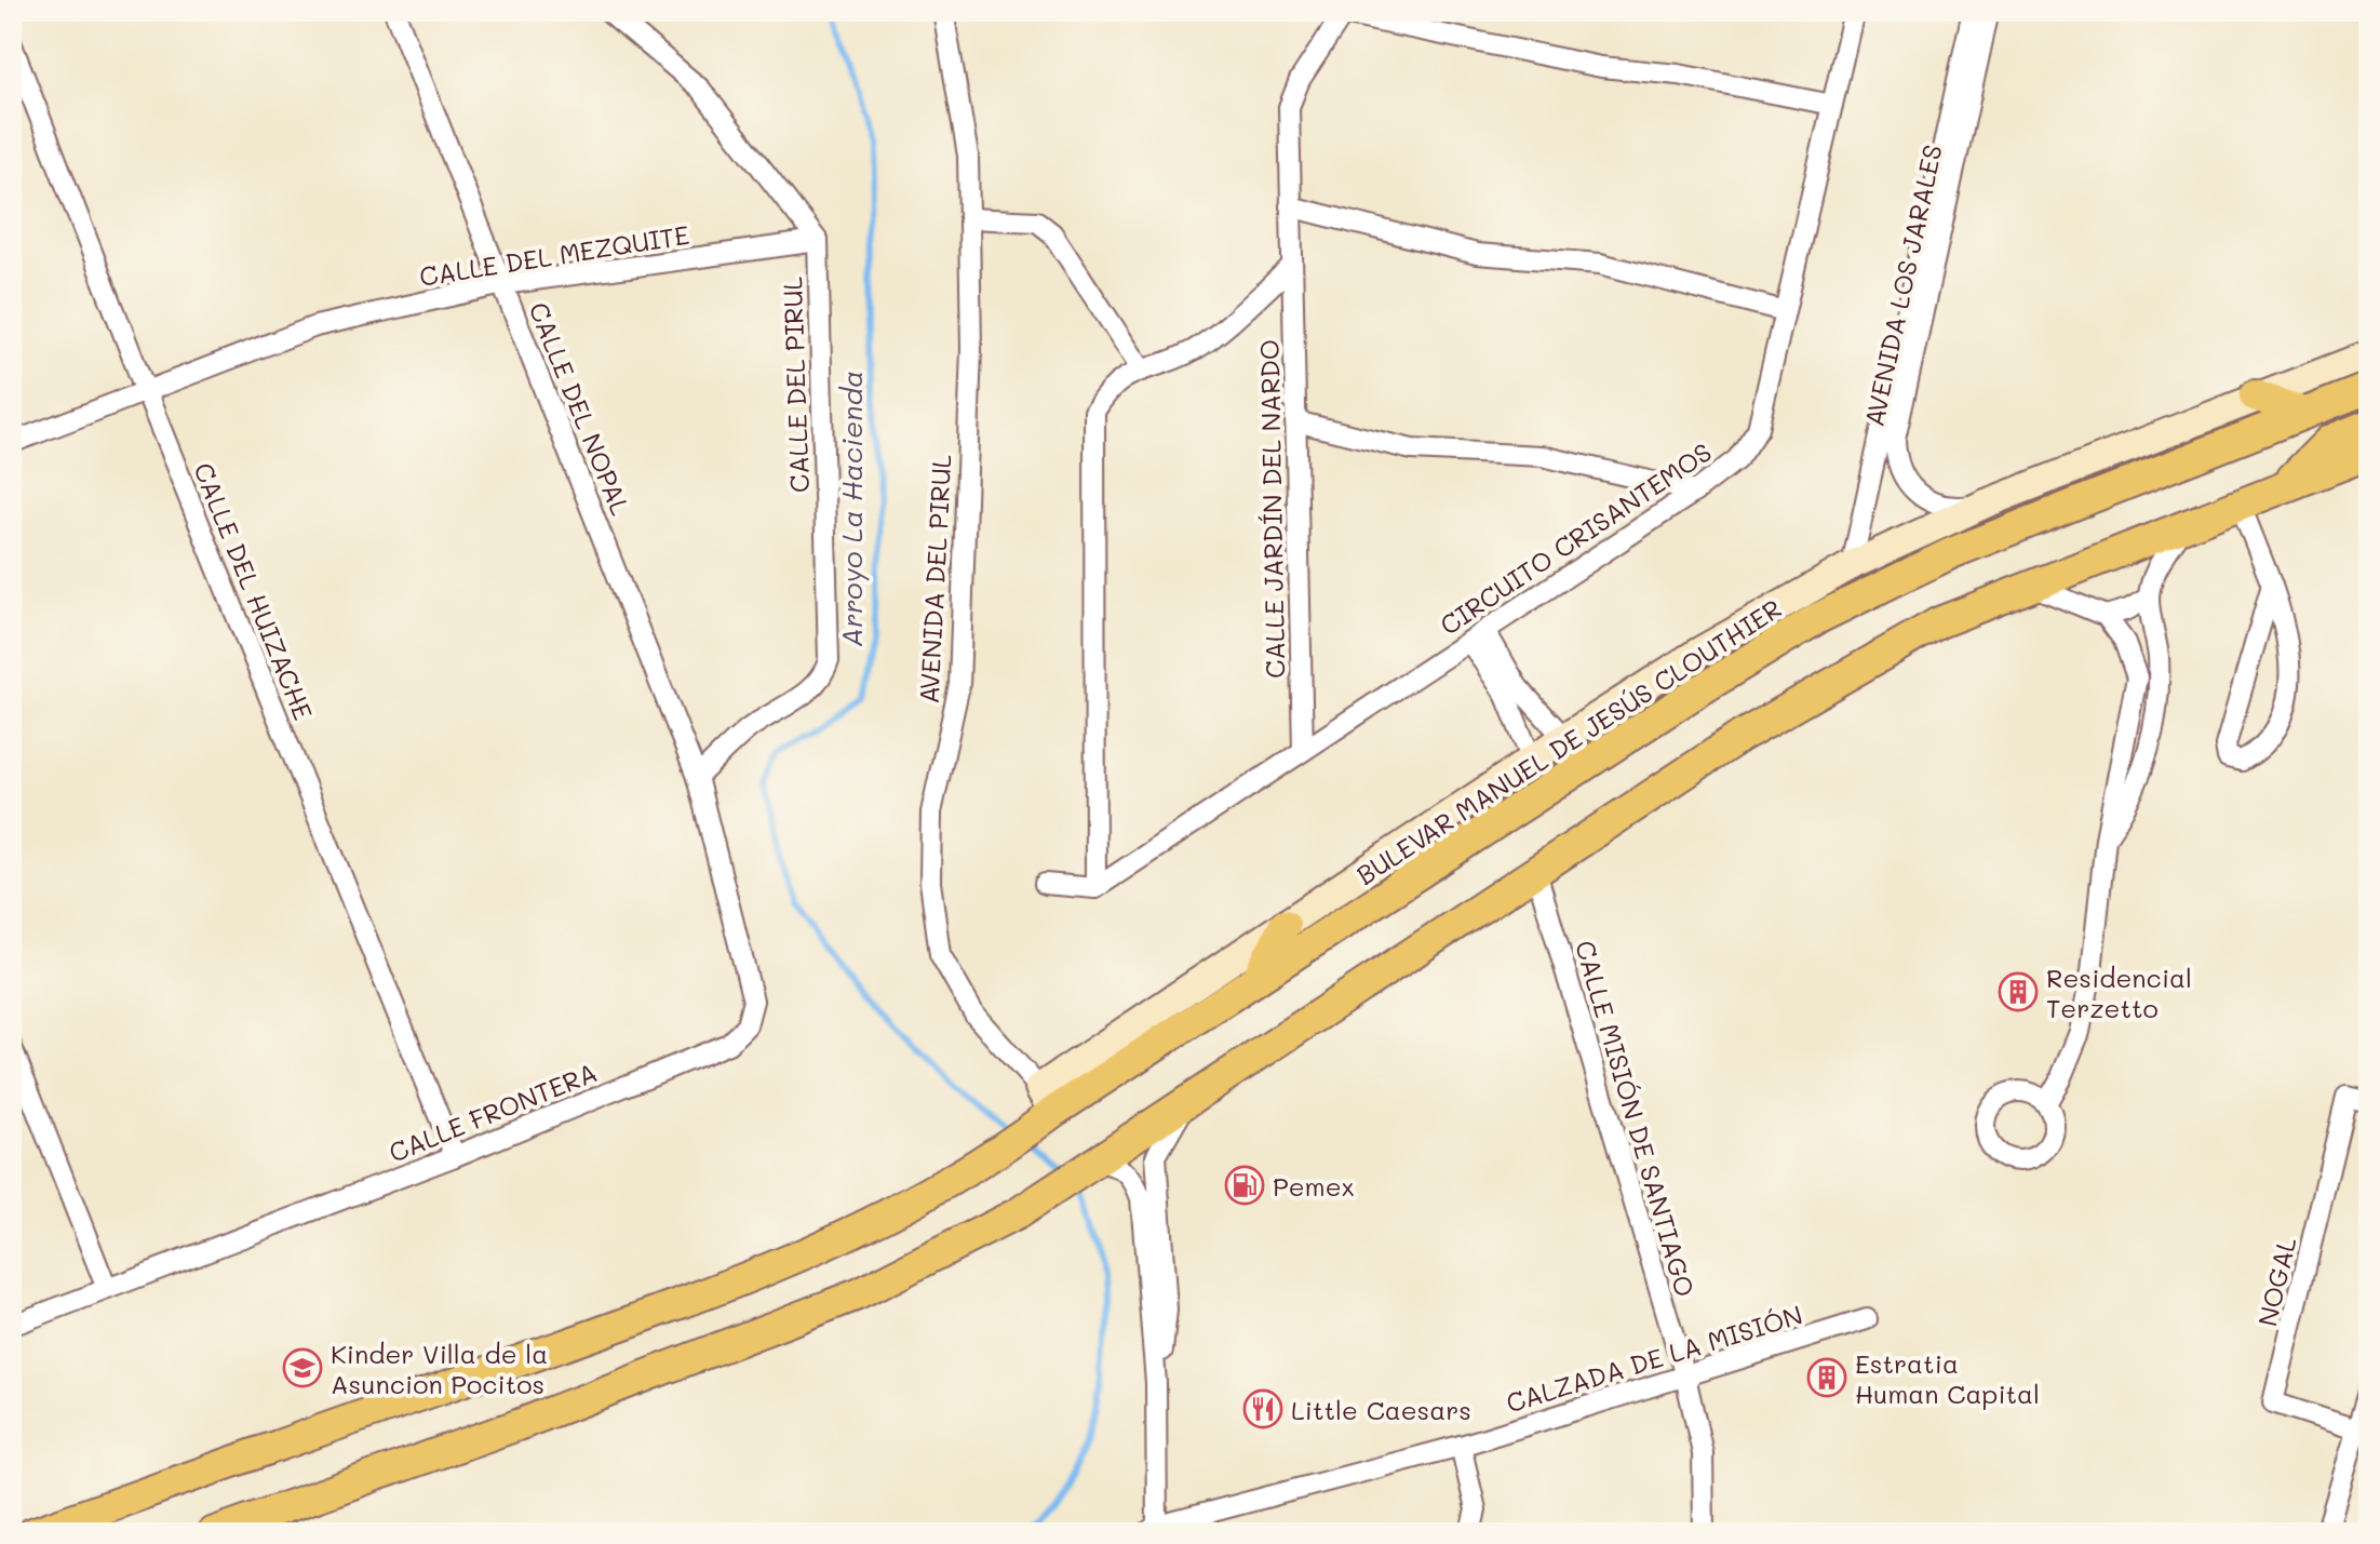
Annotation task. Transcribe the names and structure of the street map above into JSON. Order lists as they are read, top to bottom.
{
  "streets": {
    "street": [
      "CALLE DEL MEZQUITE",
      "AVENIDA LOS JARALES",
      "CALLE DEL PIRUL",
      "CALLE DEL NOPAL",
      "CALLE JARDÍN DEL NARDO",
      "CIRCUITO CRISANTEMOS",
      "AVENIDA DEL PIRUL",
      "CALLE DEL HUIZACHE",
      "BULEVAR MANUEL DE JESÚS CLOUTHIER",
      "CALLE FRONTERA",
      "CALLE MISIÓN DE SANTIAGO",
      "NOGAL",
      "CALZADA DE LA MISIÓN"
    ]
  },
  "crossings": [
    ["CALLE DEL MEZQUITE", "CALLE DEL PIRUL"],
    ["CALLE DEL MEZQUITE", "CALLE DEL NOPAL"],
    ["CALLE DEL MEZQUITE", "CALLE DEL HUIZACHE"],
    ["AVENIDA LOS JARALES", "BULEVAR MANUEL DE JESÚS CLOUTHIER"],
    ["CALLE DEL PIRUL", "CALLE DEL NOPAL"],
    ["CALLE DEL PIRUL", "CALLE FRONTERA"],
    ["CALLE DEL NOPAL", "CALLE FRONTERA"],
    ["CALLE JARDÍN DEL NARDO", "CIRCUITO CRISANTEMOS"],
    ["AVENIDA DEL PIRUL", "BULEVAR MANUEL DE JESÚS CLOUTHIER"],
    ["CALLE DEL HUIZACHE", "CALLE FRONTERA"],
    ["CALLE MISIÓN DE SANTIAGO", "CALZADA DE LA MISIÓN"]
  ],
  "water": ["Arroyo La Hacienda"],
  "places": {
    "building": ["Residencial Terzetto", "Estratia Human Capital"],
    "fuel station": ["Pemex"],
    "school or university": ["Kinder Villa de la Asuncion Pocitos"],
    "restaurant": ["Little Caesars"]
  }
}
